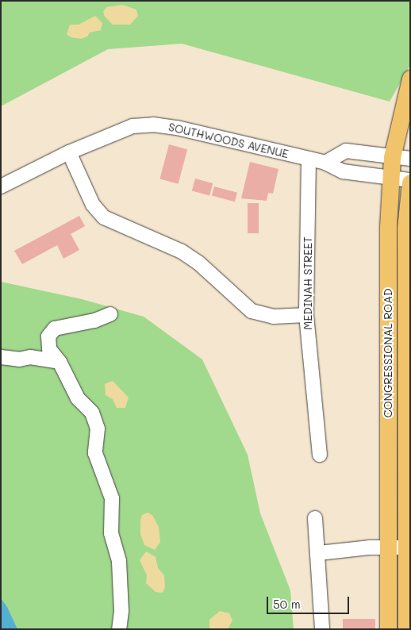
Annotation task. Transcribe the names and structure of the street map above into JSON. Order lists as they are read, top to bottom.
{
  "streets": {
    "main road": ["CONGRESSIONAL ROAD"],
    "street": ["SOUTHWOODS AVENUE", "MEDINAH STREET"]
  },
  "crossings": [
    ["SOUTHWOODS AVENUE", "MEDINAH STREET"],
    ["SOUTHWOODS AVENUE", "CONGRESSIONAL ROAD"]
  ],
  "scale_bar": "50 m"
}
